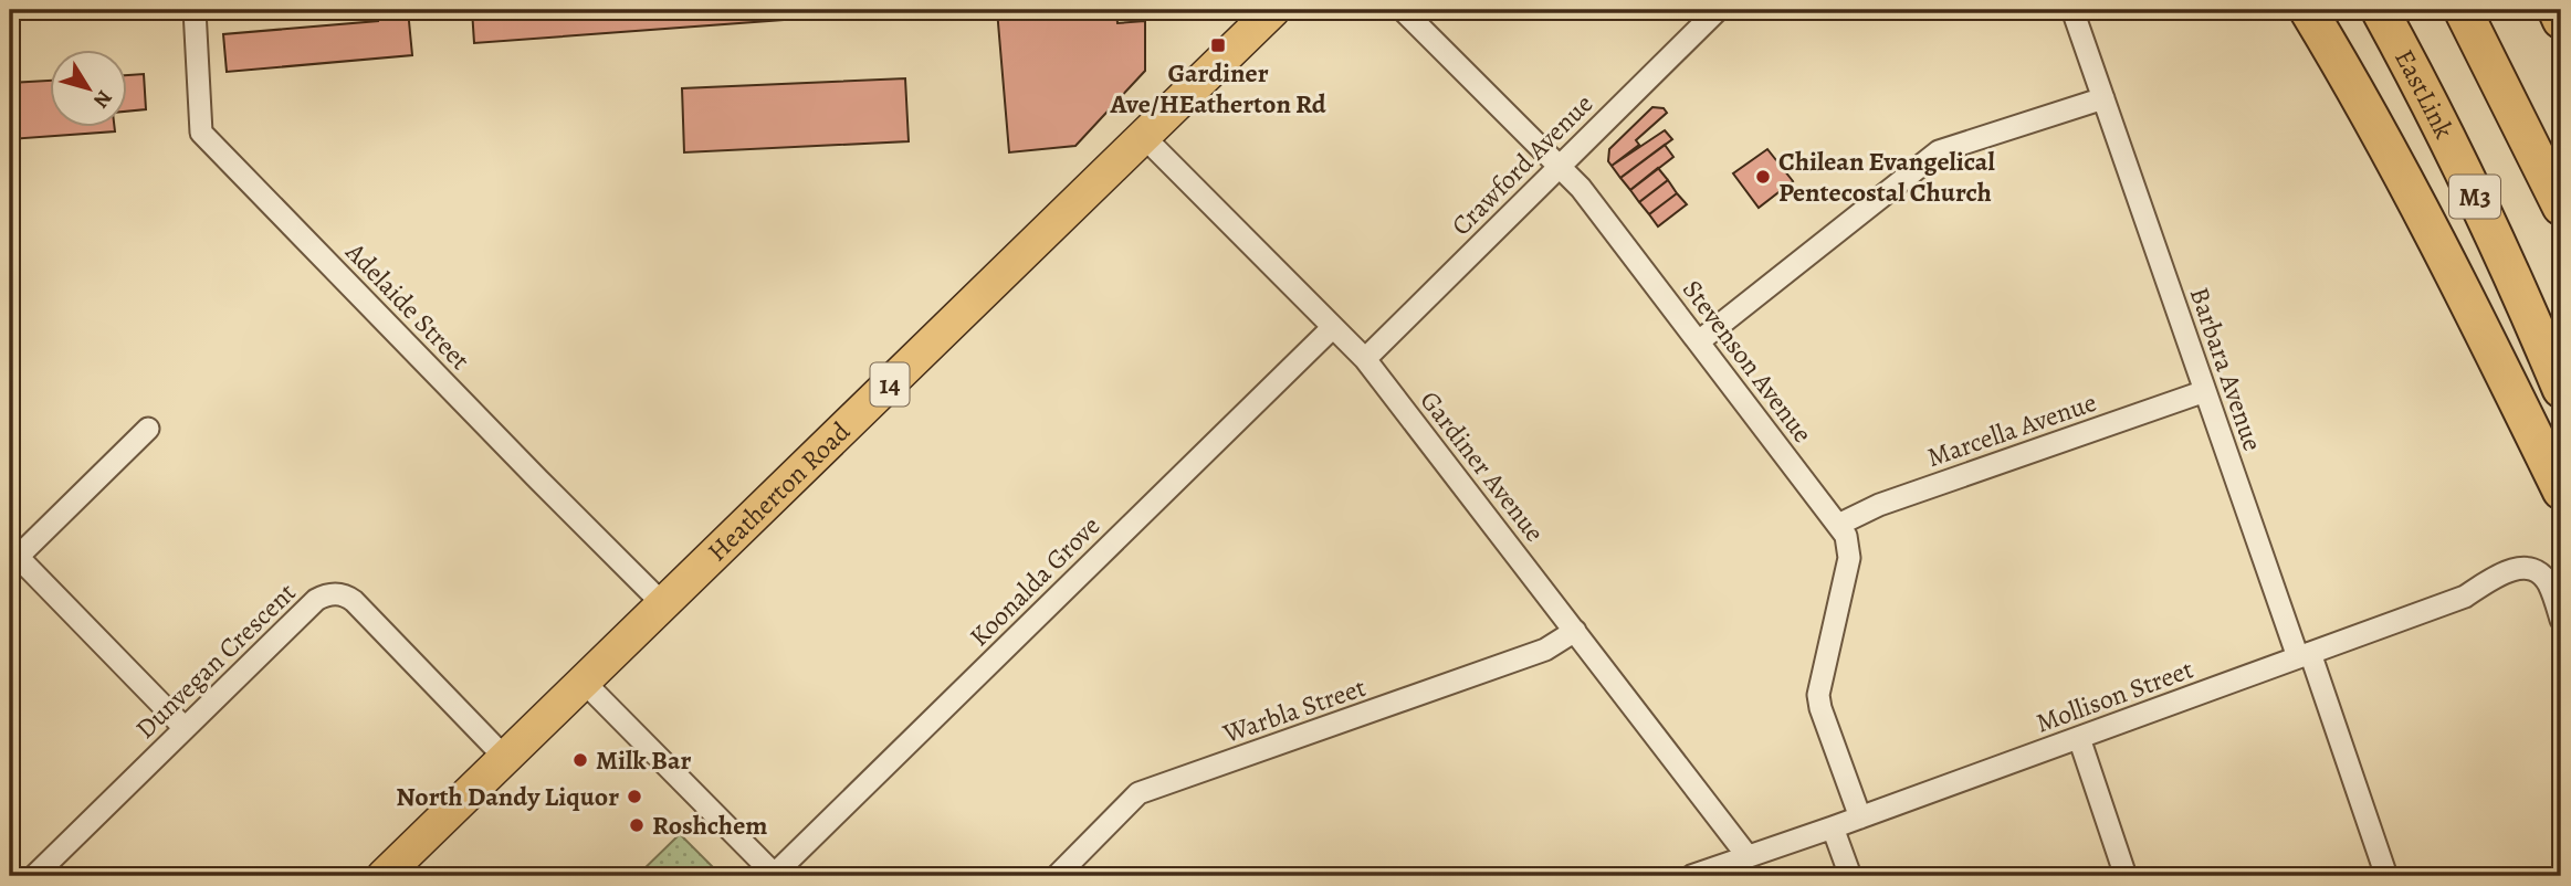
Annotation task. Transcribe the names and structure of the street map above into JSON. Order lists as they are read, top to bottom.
{
  "streets": {
    "highway": ["EastLink", "M3"],
    "main road": ["14", "Heatherton Road"],
    "street": [
      "Crawford Avenue",
      "Adelaide Street",
      "Stevenson Avenue",
      "Barbara Avenue",
      "Marcella Avenue",
      "Gardiner Avenue",
      "Koonalda Grove",
      "Dunvegan Crescent",
      "Mollison Street",
      "Warbla Street"
    ]
  },
  "crossings": [
    ["Crawford Avenue", "Stevenson Avenue"],
    ["Crawford Avenue", "Gardiner Avenue"],
    ["Adelaide Street", "Heatherton Road"],
    ["Stevenson Avenue", "Marcella Avenue"],
    ["Stevenson Avenue", "Mollison Street"],
    ["Barbara Avenue", "Marcella Avenue"],
    ["Barbara Avenue", "Mollison Street"],
    ["Gardiner Avenue", "Heatherton Road"],
    ["Gardiner Avenue", "Koonalda Grove"],
    ["Gardiner Avenue", "Mollison Street"],
    ["Gardiner Avenue", "Warbla Street"],
    ["Heatherton Road", "Dunvegan Crescent"]
  ],
  "places": {
    "transit": ["Gardiner Ave/HEatherton Rd"],
    "other": [
      "Chilean Evangelical Pentecostal Church",
      "Milk Bar",
      "North Dandy Liquor",
      "Roshchem"
    ]
  },
  "north": "bottom right"
}
